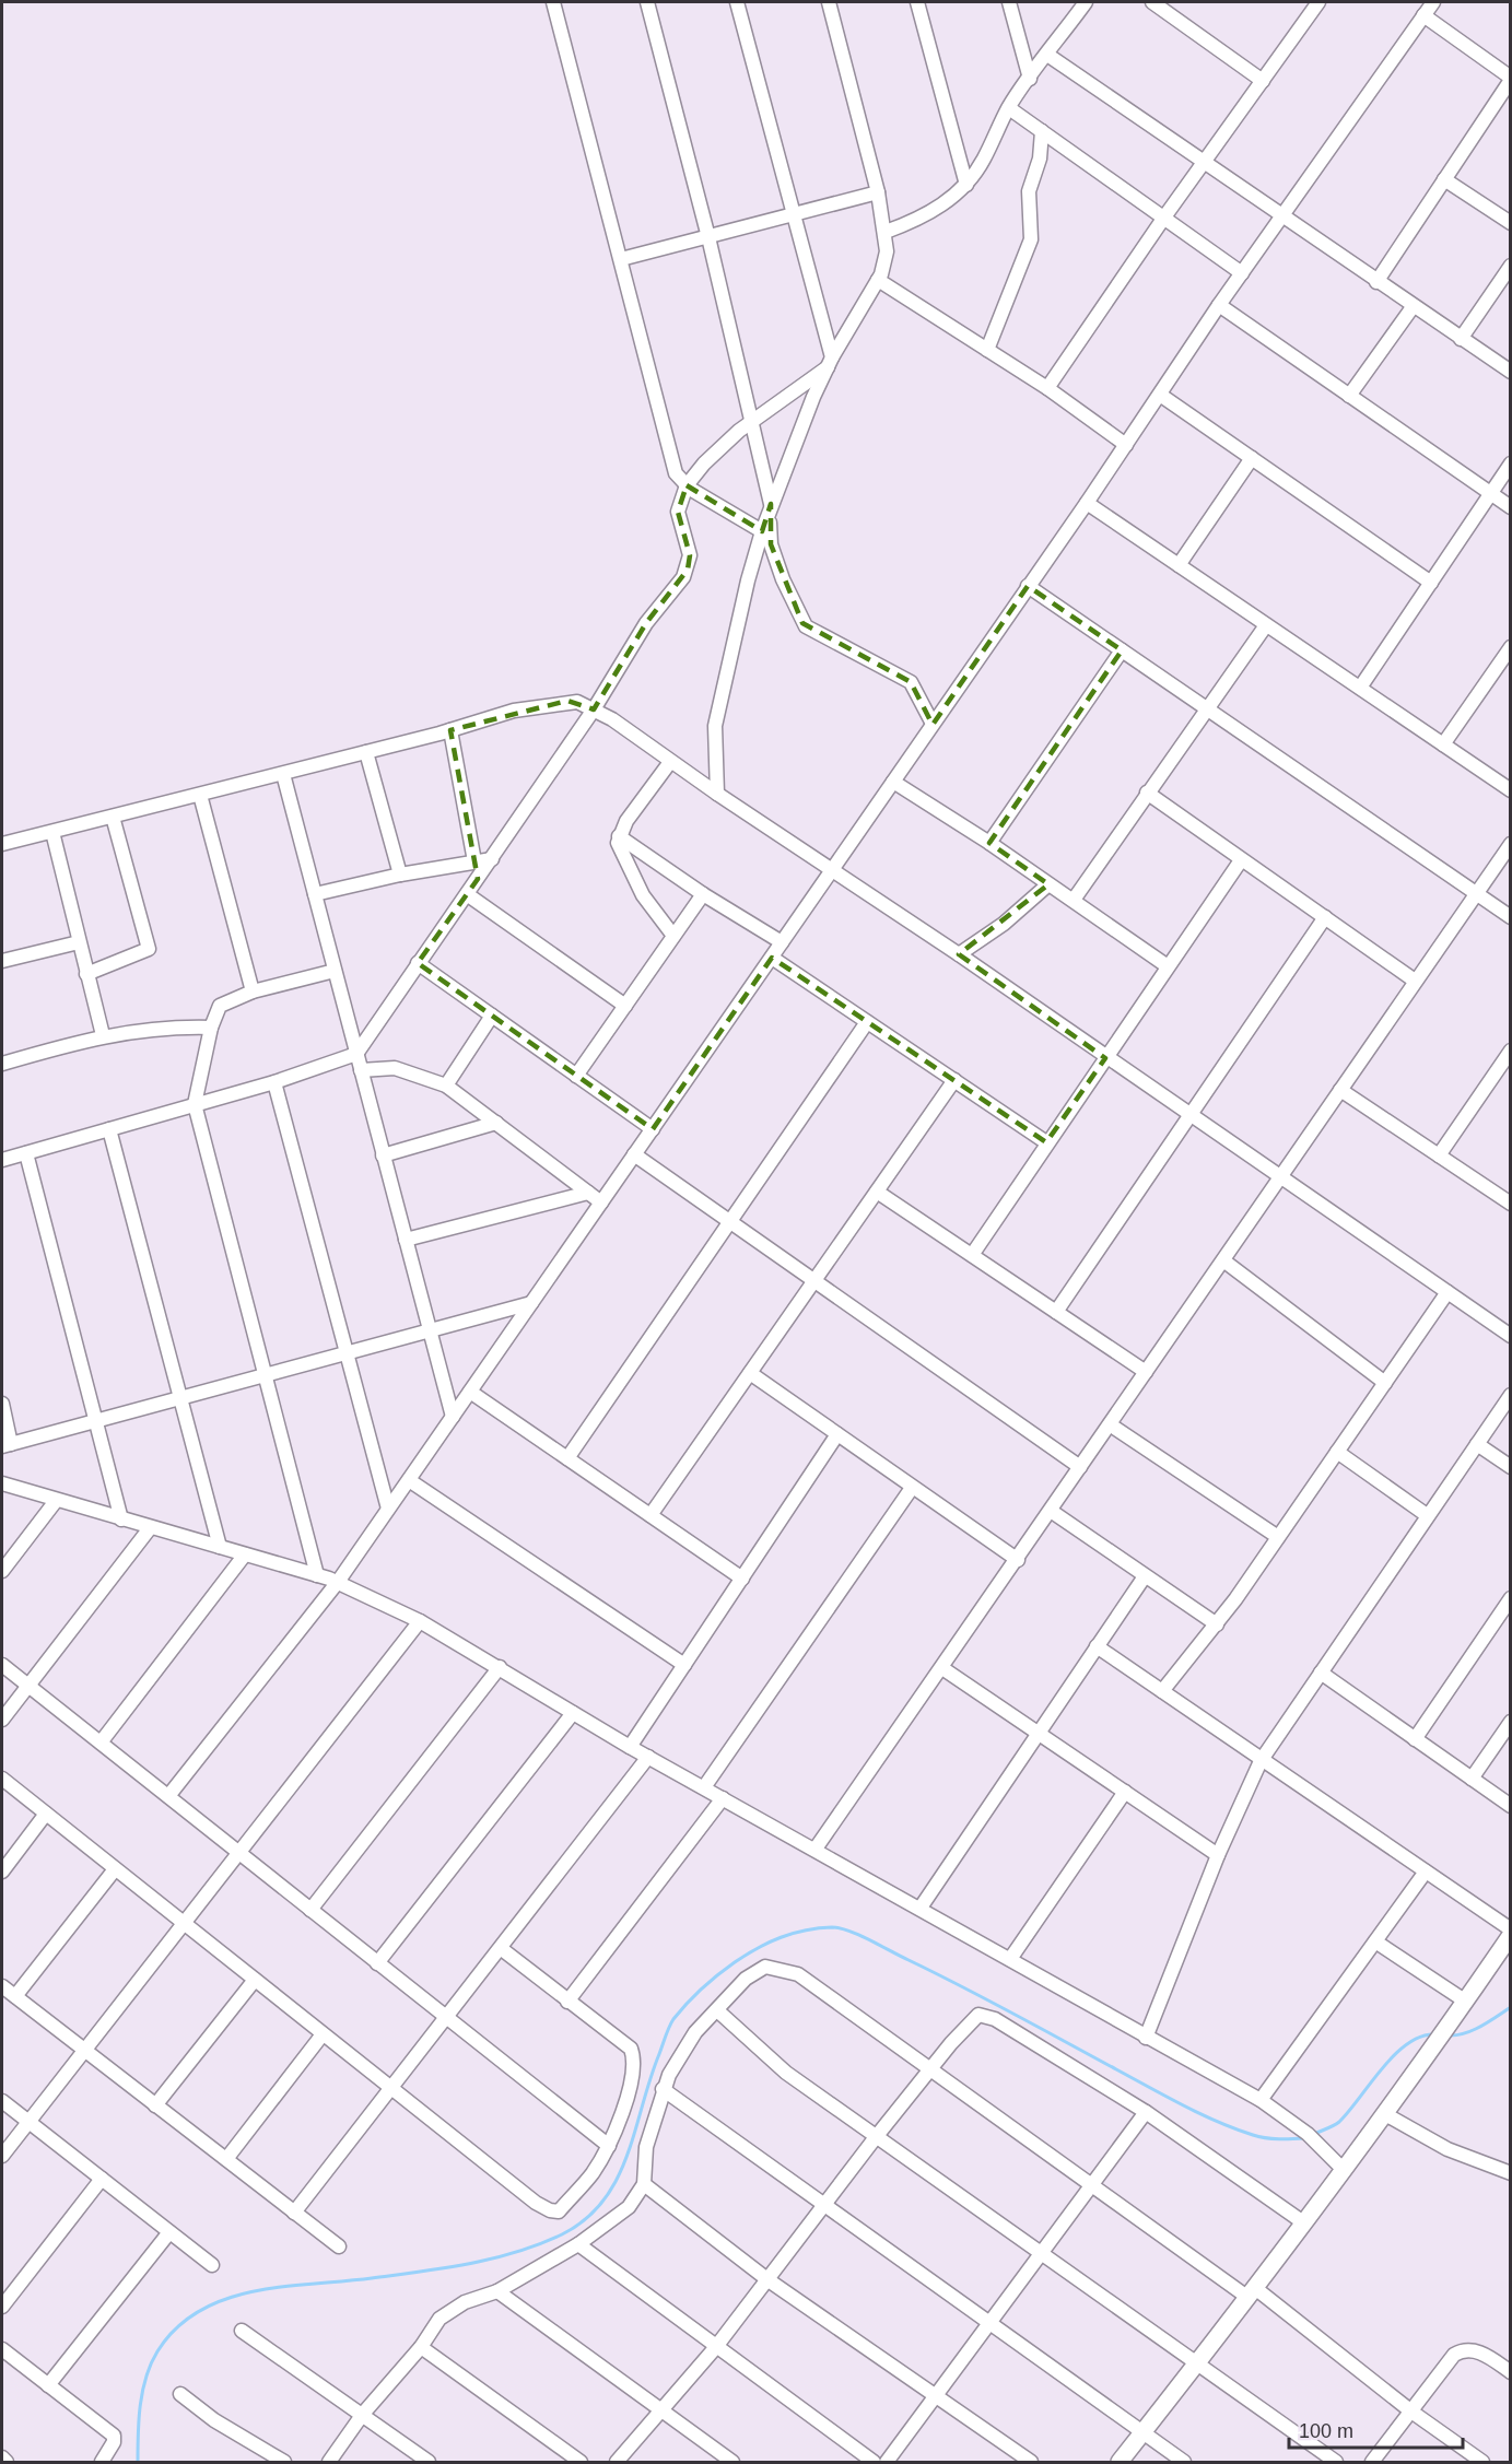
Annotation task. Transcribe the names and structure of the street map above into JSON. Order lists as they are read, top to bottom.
{
  "scale_bar": "100 m"
}
